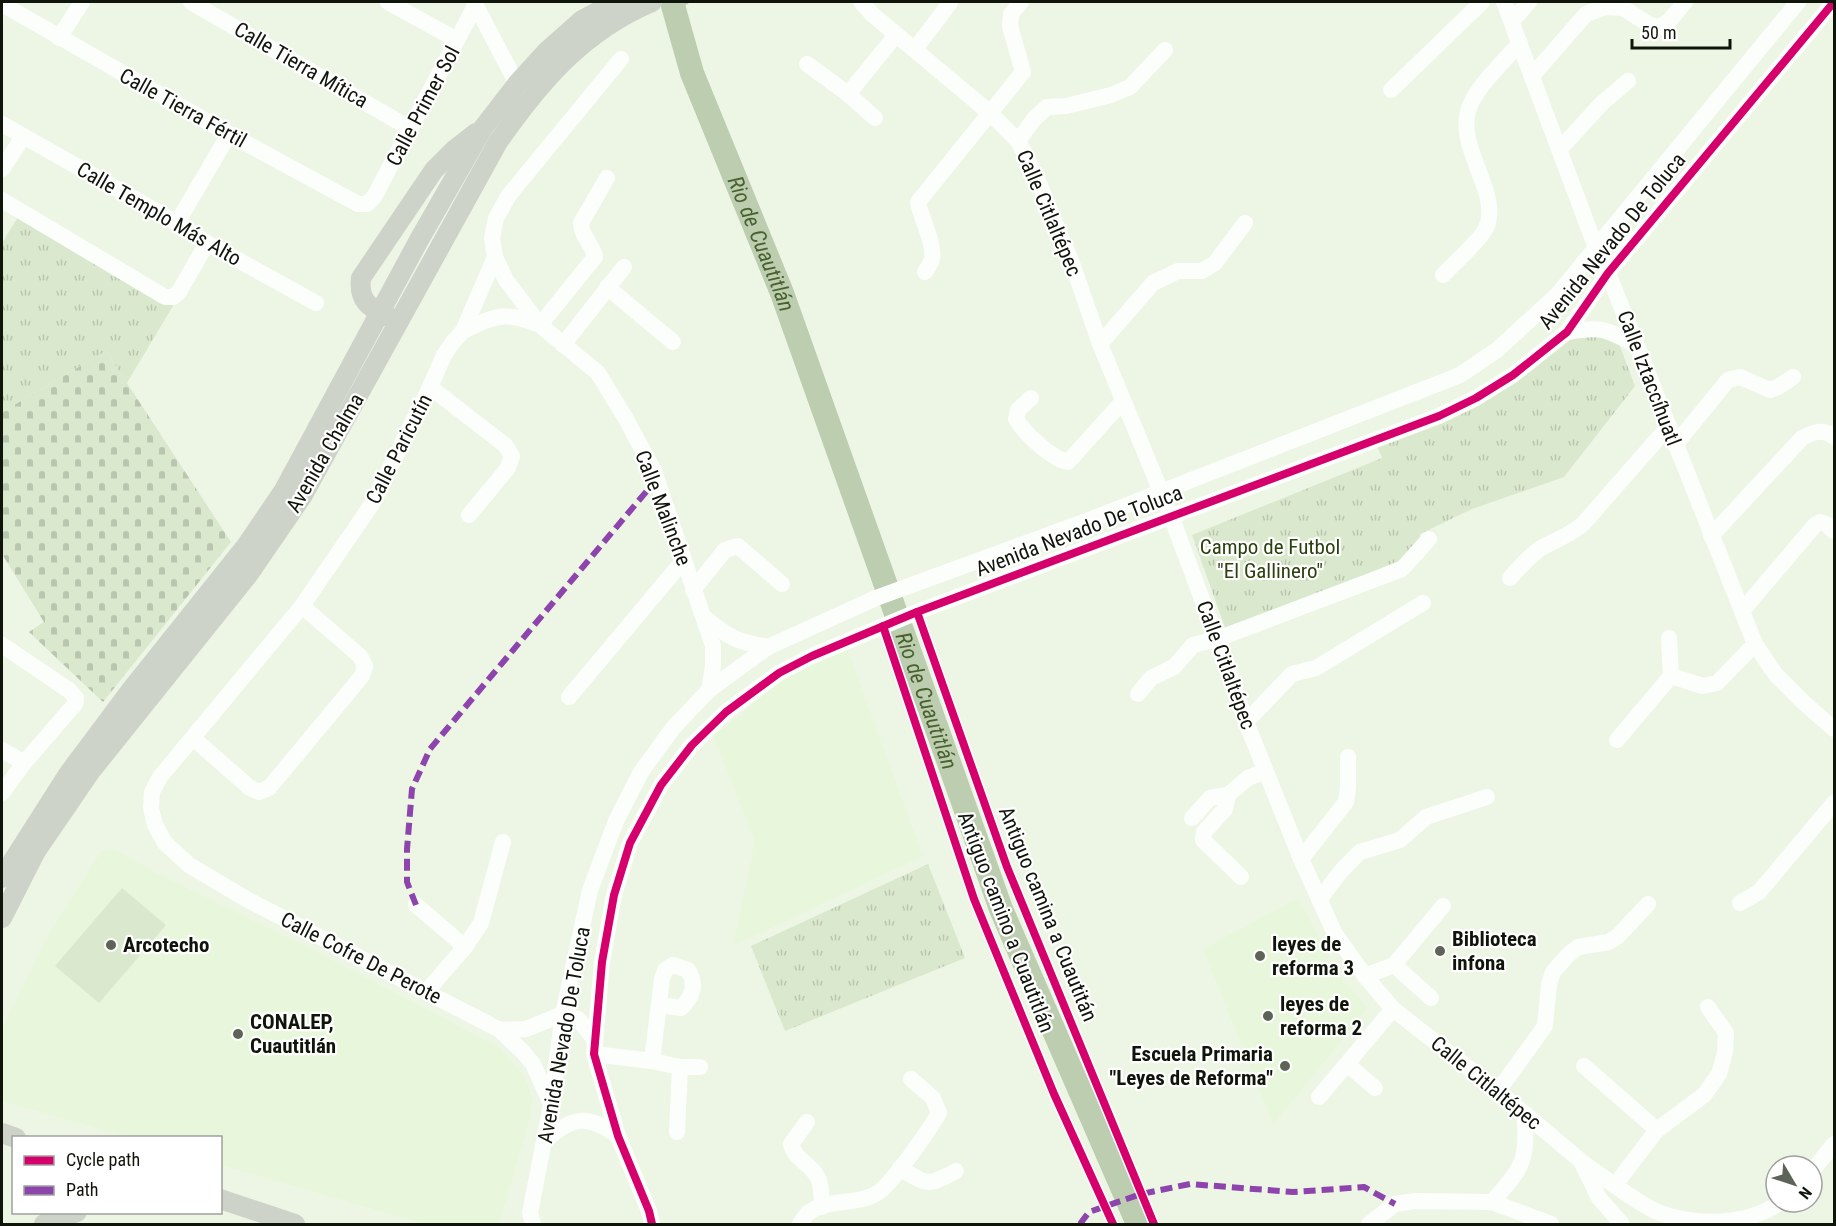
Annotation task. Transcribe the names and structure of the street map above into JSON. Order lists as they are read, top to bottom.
{
  "streets": {
    "main road": ["Avenida Chalma"],
    "street": [
      "Calle Tierra Mítica",
      "Calle Primer Sol",
      "Calle Tierra Fértil",
      "Calle Citlaltépec",
      "Calle Templo Más Alto",
      "Avenida Nevado De Toluca",
      "Calle Iztaccíhuatl",
      "Calle Paricutín",
      "Calle Malinche",
      "Calle Cofre De Perote"
    ],
    "cycle path": ["Antiguo camina a Cuautitán", "Antiguo camino a Cuautitlán"]
  },
  "crossings": [
    ["Calle Tierra Mítica", "Calle Primer Sol"],
    ["Calle Primer Sol", "Calle Tierra Fértil"],
    ["Calle Citlaltépec", "Avenida Nevado De Toluca"],
    ["Avenida Nevado De Toluca", "Calle Iztaccíhuatl"],
    ["Avenida Nevado De Toluca", "Calle Malinche"],
    ["Avenida Nevado De Toluca", "Calle Cofre De Perote"],
    ["Calle Paricutín", "Calle Malinche"],
    ["Calle Paricutín", "Calle Cofre De Perote"]
  ],
  "water": ["Rio de Cuautitlán"],
  "parks": ["Campo de Futbol \"El Gallinero\""],
  "places": [
    "Arcotecho",
    "Biblioteca infona",
    "leyes de reforma 3",
    "leyes de reforma 2",
    "CONALEP, Cuautitlán",
    "Escuela Primaria \"Leyes de Reforma\""
  ],
  "legend": ["Cycle path", "Path"],
  "scale_bar": "50 m",
  "north": "bottom right"
}
